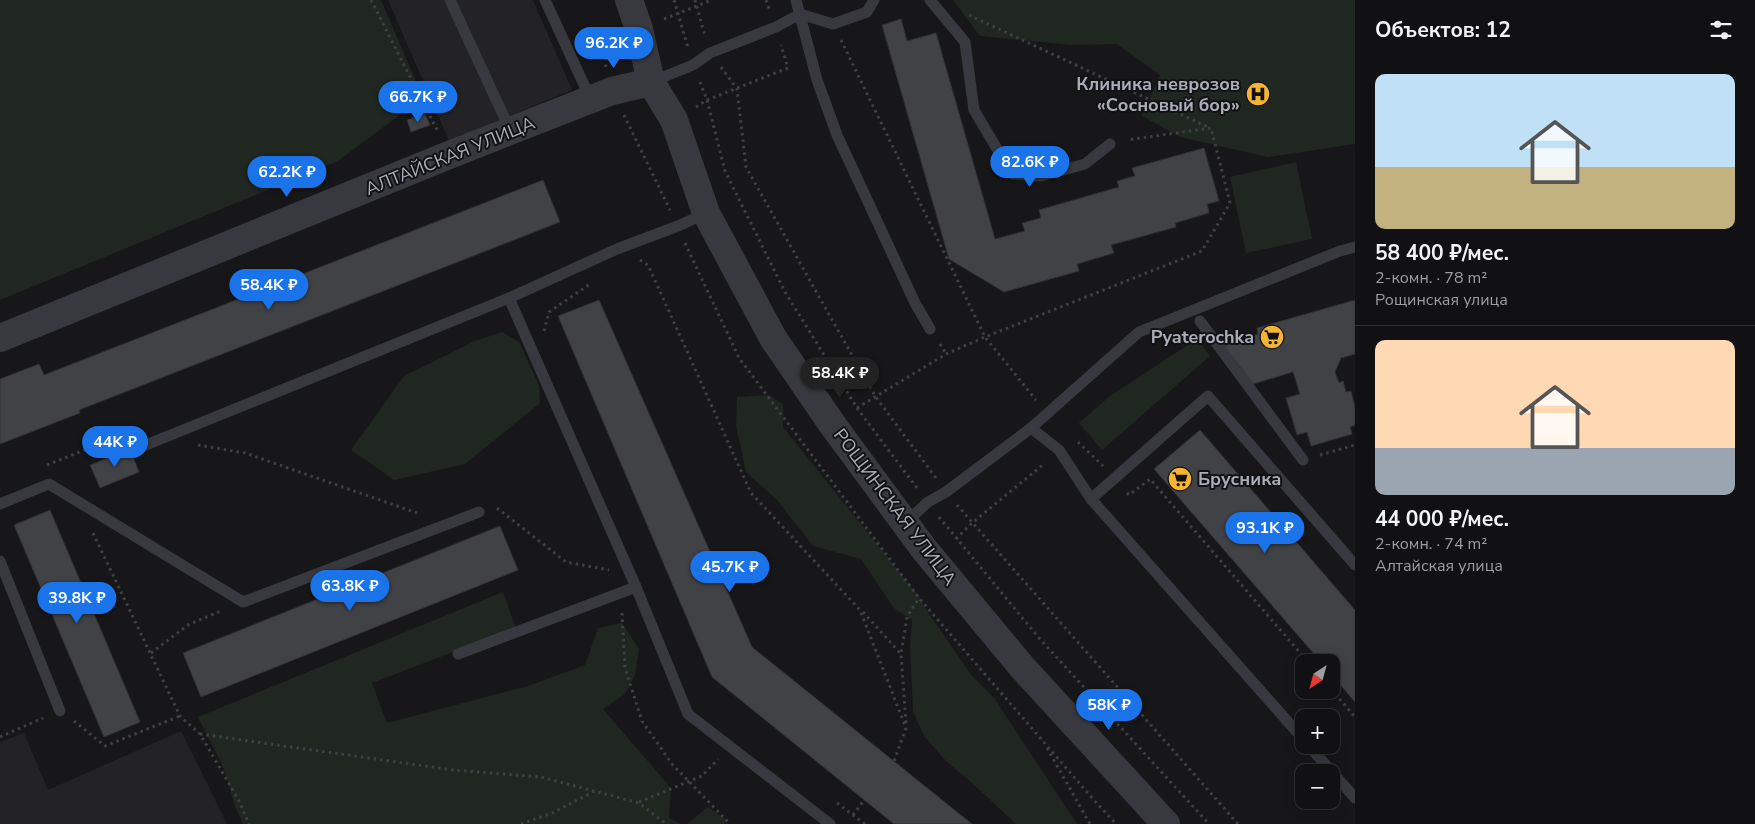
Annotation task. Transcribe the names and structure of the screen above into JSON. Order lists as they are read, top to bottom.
{
  "streets": {
    "street": ["АЛТАЙСКАЯ УЛИЦА", "РОЩИНСКАЯ УЛИЦА"]
  },
  "crossings": [
    ["АЛТАЙСКАЯ УЛИЦА", "РОЩИНСКАЯ УЛИЦА"]
  ],
  "places": {
    "hospital": ["Клиника неврозов «Сосновый бор»"],
    "supermarket": ["Pyaterochka", "Брусника"]
  },
  "north": "bottom left",
  "page": {
    "heading": "Объектов: 12",
    "price": [
      "96.2K ₽",
      "66.7K ₽",
      "82.6K ₽",
      "62.2K ₽",
      "58.4K ₽",
      "58.4K ₽",
      "44K ₽",
      "93.1K ₽",
      "45.7K ₽",
      "63.8K ₽",
      "39.8K ₽",
      "58K ₽"
    ],
    "list": [
      {
        "name": "58 400 ₽/мес.",
        "note": "2-комн. · 78 m² · Рощинская улица"
      },
      {
        "name": "44 000 ₽/мес.",
        "note": "2-комн. · 74 m² · Алтайская улица"
      }
    ],
    "map_buttons": ["+", "−"]
  }
}
